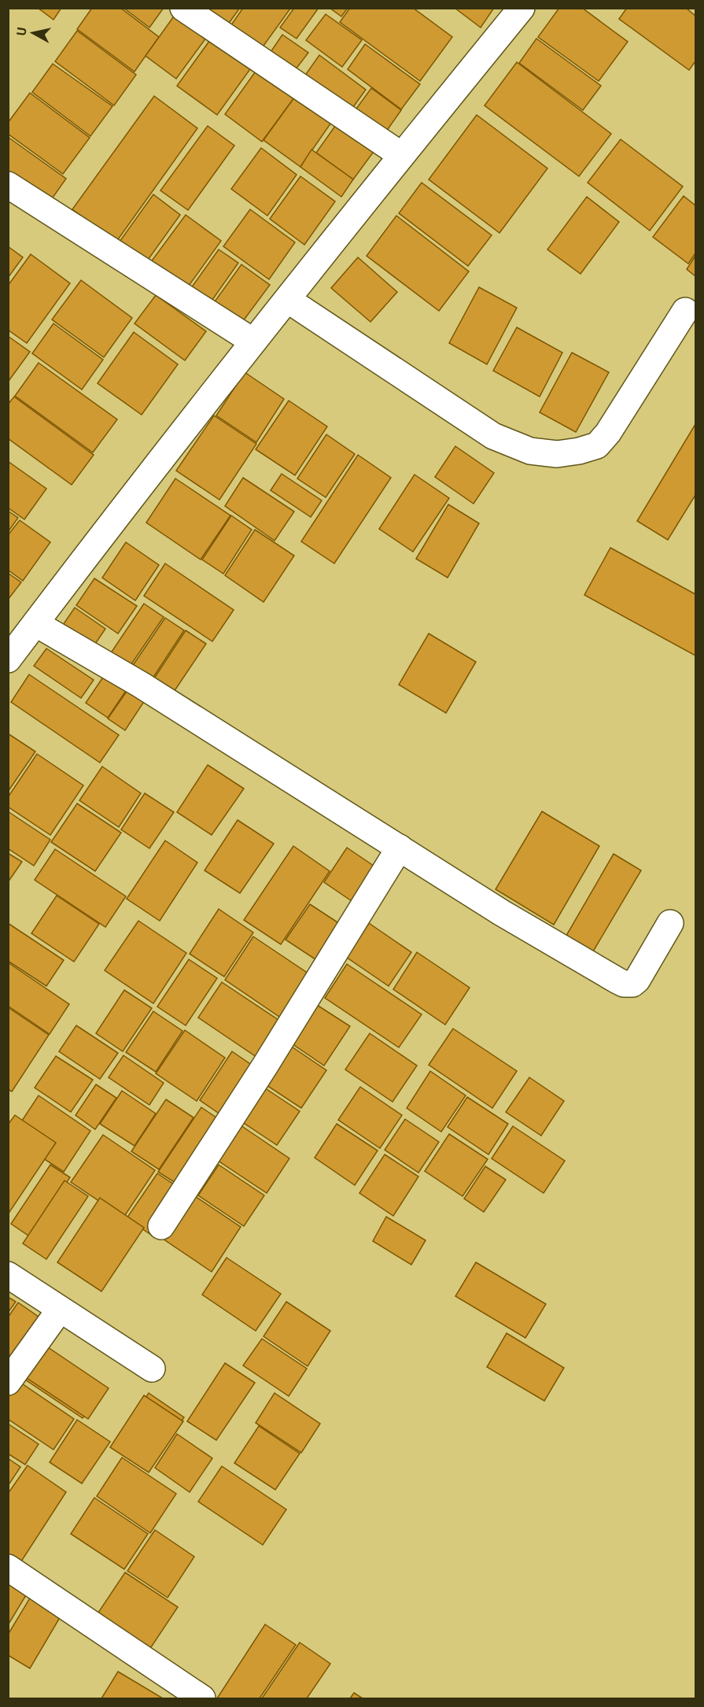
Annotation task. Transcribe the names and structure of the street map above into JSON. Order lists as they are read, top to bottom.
{
  "north": "left"
}
